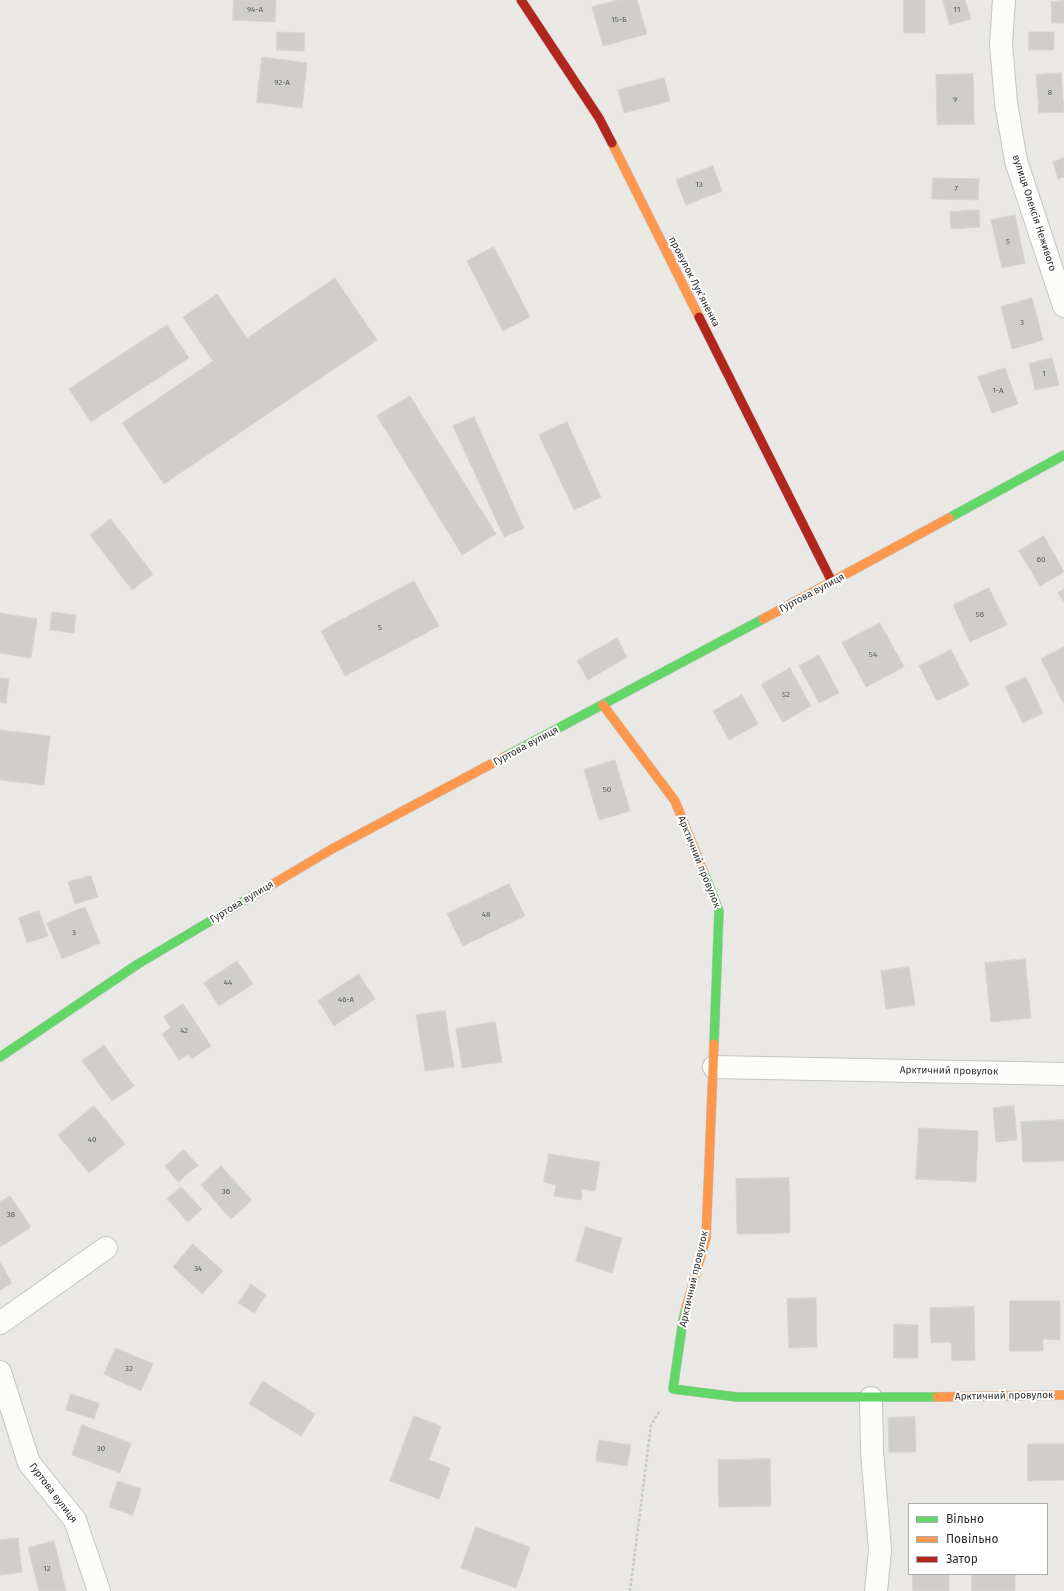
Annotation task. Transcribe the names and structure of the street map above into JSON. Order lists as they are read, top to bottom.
{
  "streets": {
    "street": [
      "вулиця Олексія Неживого",
      "провулок Лукʼяненка",
      "Гуртова вулиця",
      "Арктичний провулок"
    ]
  },
  "crossings": [
    ["провулок Лукʼяненка", "Гуртова вулиця"],
    ["Гуртова вулиця", "Арктичний провулок"]
  ],
  "house_numbers": [
    "94-А",
    "11",
    "15-Б",
    "92-А",
    "8",
    "9",
    "13",
    "7",
    "5",
    "3",
    "1",
    "1-А",
    "60",
    "56",
    "5",
    "54",
    "52",
    "50",
    "48",
    "3",
    "44",
    "46-А",
    "42",
    "40",
    "36",
    "38",
    "34",
    "32",
    "30",
    "12"
  ],
  "legend": ["Вільно", "Повільно", "Затор"]
}
